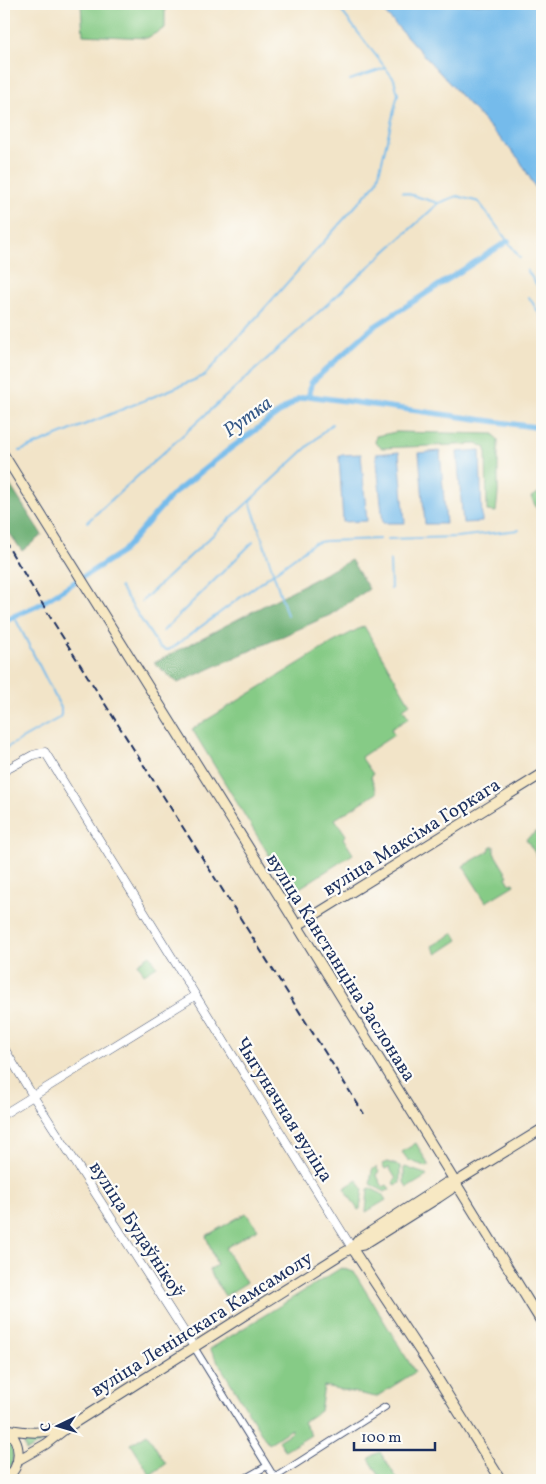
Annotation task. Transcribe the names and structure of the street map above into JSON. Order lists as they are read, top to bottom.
{
  "streets": {
    "main road": [
      "вуліца Максіма Горкага",
      "вуліца Канстанціна Заслонава",
      "Чыгуначная вуліца",
      "вуліца Ленінскага Камсамолу"
    ],
    "street": ["вуліца Будаўнікоў"]
  },
  "crossings": [
    ["вуліца Максіма Горкага", "вуліца Канстанціна Заслонава"],
    ["вуліца Канстанціна Заслонава", "вуліца Ленінскага Камсамолу"],
    ["Чыгуначная вуліца", "вуліца Ленінскага Камсамолу"],
    ["вуліца Будаўнікоў", "вуліца Ленінскага Камсамолу"]
  ],
  "water": ["Рутка"],
  "scale_bar": "100 m",
  "north": "left"
}
